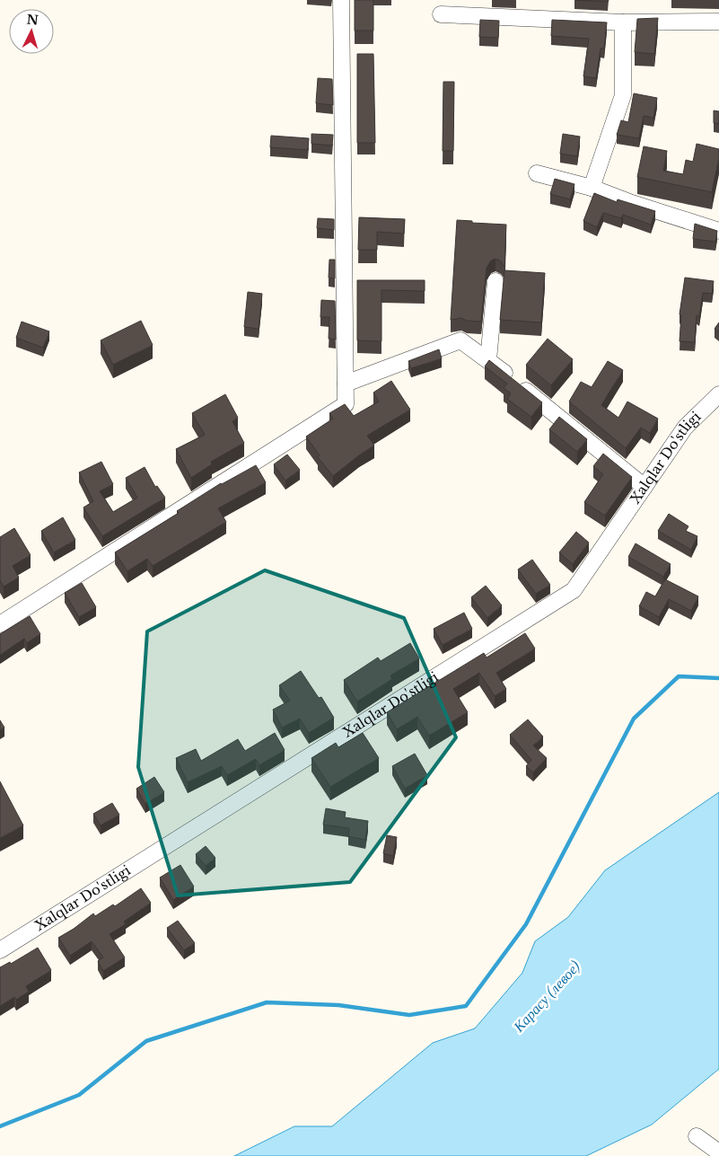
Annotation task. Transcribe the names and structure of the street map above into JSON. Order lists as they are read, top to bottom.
{
  "streets": {
    "street": ["Xalqlar Do'stligi"]
  },
  "water": ["Карасу (левое)"],
  "north": "top"
}
